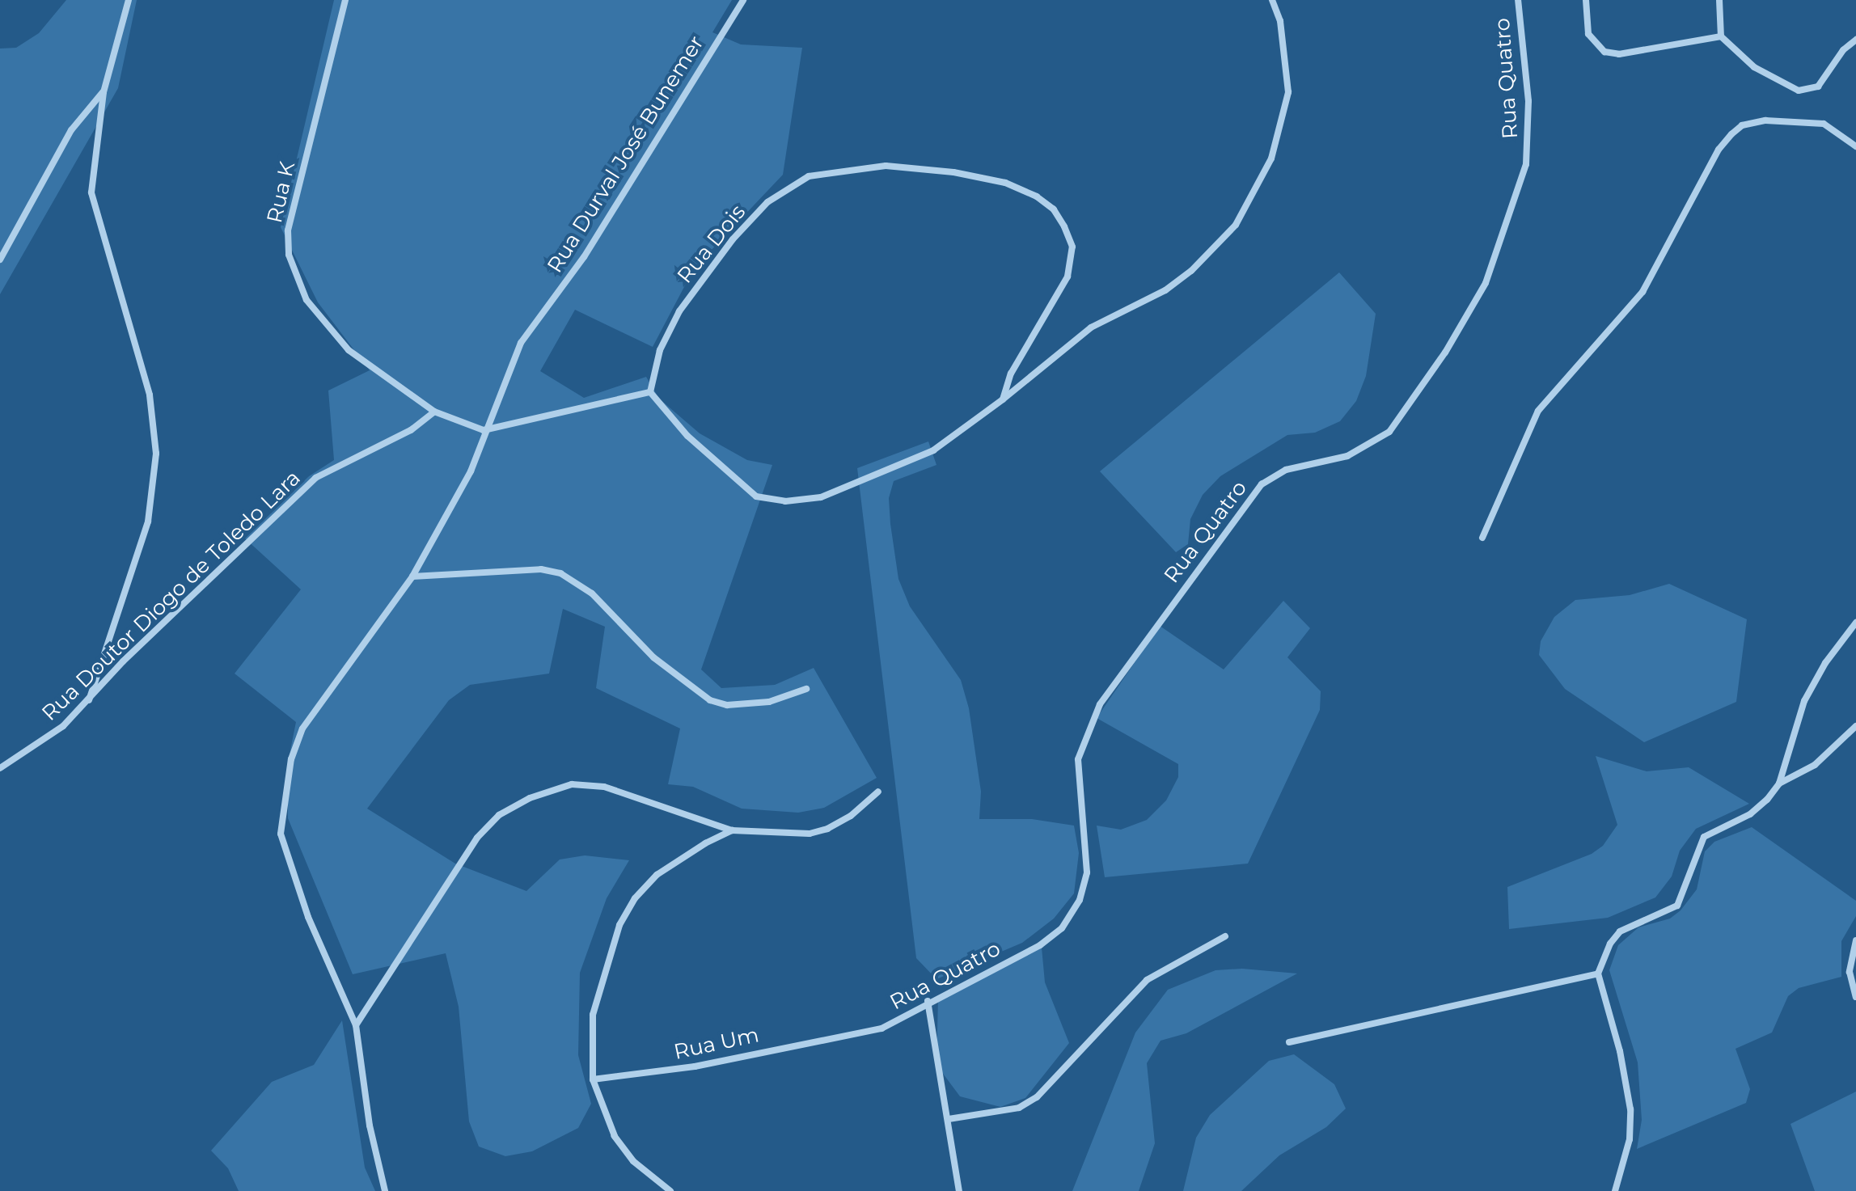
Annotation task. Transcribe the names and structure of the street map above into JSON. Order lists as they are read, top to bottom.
{
  "streets": {
    "street": [
      "Rua Quatro",
      "Rua Durval José Bunemer",
      "Rua K",
      "Rua Dois",
      "Rua Doutor Diogo de Toledo Lara",
      "Rua Um"
    ]
  },
  "crossings": [
    ["Rua Quatro", "Rua Um"],
    ["Rua Durval José Bunemer", "Rua K"],
    ["Rua K", "Rua Doutor Diogo de Toledo Lara"]
  ]
}
